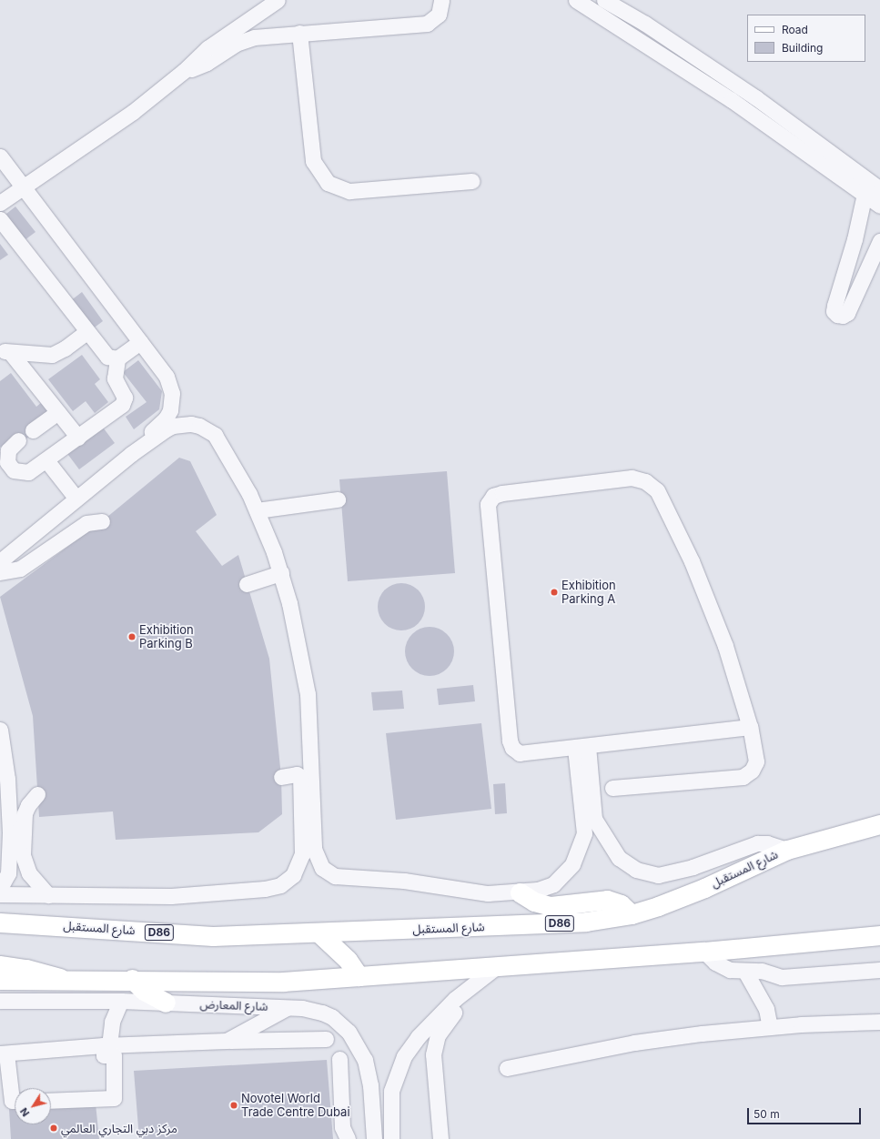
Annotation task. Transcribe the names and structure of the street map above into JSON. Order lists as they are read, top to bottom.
{
  "streets": {
    "main road": ["شارع المستقبل", "D86"],
    "street": ["شارع المعارض"]
  },
  "places": [
    "Exhibition Parking A",
    "Exhibition Parking B",
    "Novotel World Trade Centre Dubai",
    "مركز دبي التجاري العالمي"
  ],
  "legend": ["Road", "Building"],
  "scale_bar": "50 m",
  "north": "bottom left"
}
